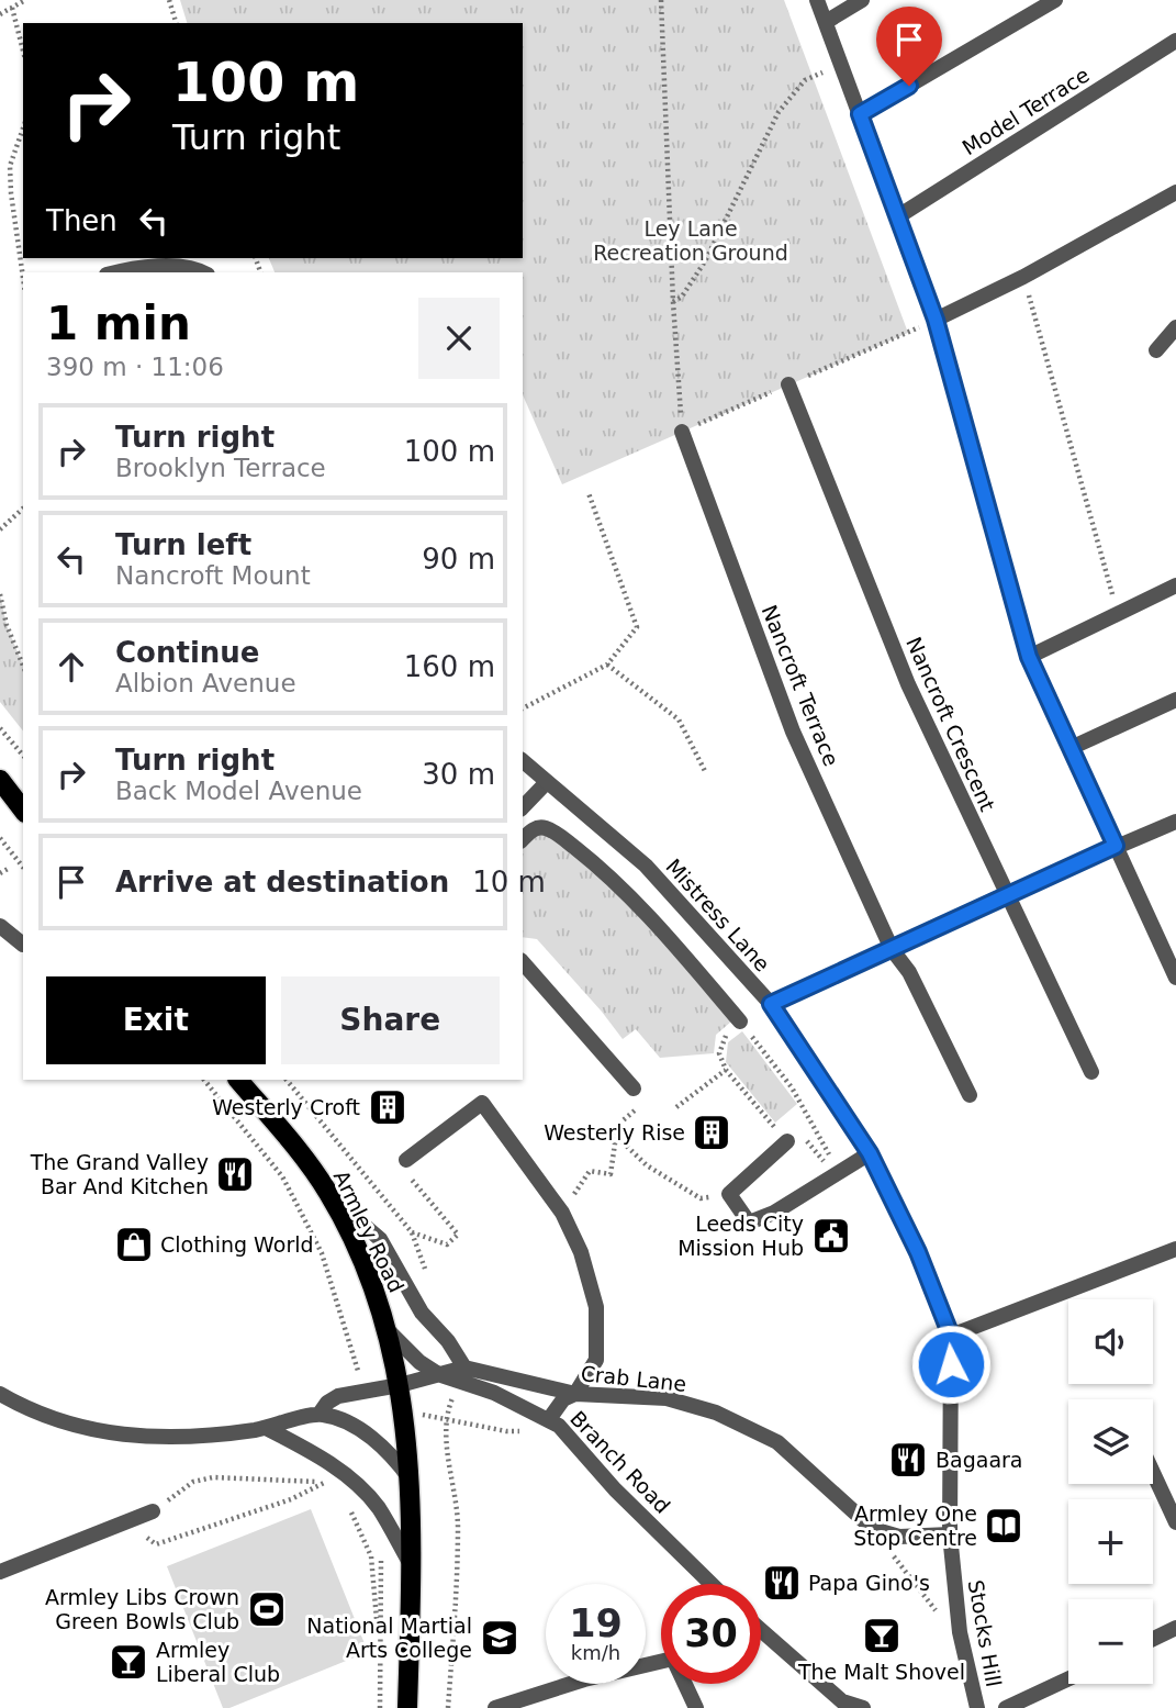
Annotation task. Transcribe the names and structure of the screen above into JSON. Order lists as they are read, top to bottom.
{
  "streets": {
    "main road": ["Armley Road"],
    "street": [
      "Model Terrace",
      "Nancroft Terrace",
      "Nancroft Crescent",
      "Mistress Lane",
      "Crab Lane",
      "Branch Road",
      "Stocks Hill"
    ]
  },
  "crossings": [
    ["Mistress Lane", "Stocks Hill"],
    ["Armley Road", "Crab Lane"],
    ["Armley Road", "Branch Road"],
    ["Crab Lane", "Branch Road"]
  ],
  "parks": ["Ley Lane Recreation Ground"],
  "places": {
    "building": ["Westerly Croft", "Westerly Rise"],
    "restaurant": ["The Grand Valley Bar And Kitchen", "Bagaara", "Papa Gino's"],
    "public building": ["Leeds City Mission Hub"],
    "shop": ["Clothing World"],
    "library": ["Armley One Stop Centre"],
    "sports": ["Armley Libs Crown Green Bowls Club"],
    "bar": ["The Malt Shovel", "Armley Liberal Club"],
    "school or university": ["National Martial Arts College"]
  },
  "page": {
    "turn": ["100 m", "Turn right"],
    "then": "Then",
    "heading": ["1 min", "390 m · 11:06"],
    "list": [
      {
        "name": "Turn right",
        "note": "Brooklyn Terrace",
        "value": "100 m"
      },
      {
        "name": "Turn left",
        "note": "Nancroft Mount",
        "value": "90 m"
      },
      {
        "name": "Continue",
        "note": "Albion Avenue",
        "value": "160 m"
      },
      {
        "name": "Turn right",
        "note": "Back Model Avenue",
        "value": "30 m"
      },
      {
        "name": "Arrive at destination",
        "value": "10 m"
      }
    ],
    "buttons": ["Exit", "Share"],
    "map_buttons": ["+", "−"],
    "speed": "19 km/h",
    "limit": "30"
  }
}
